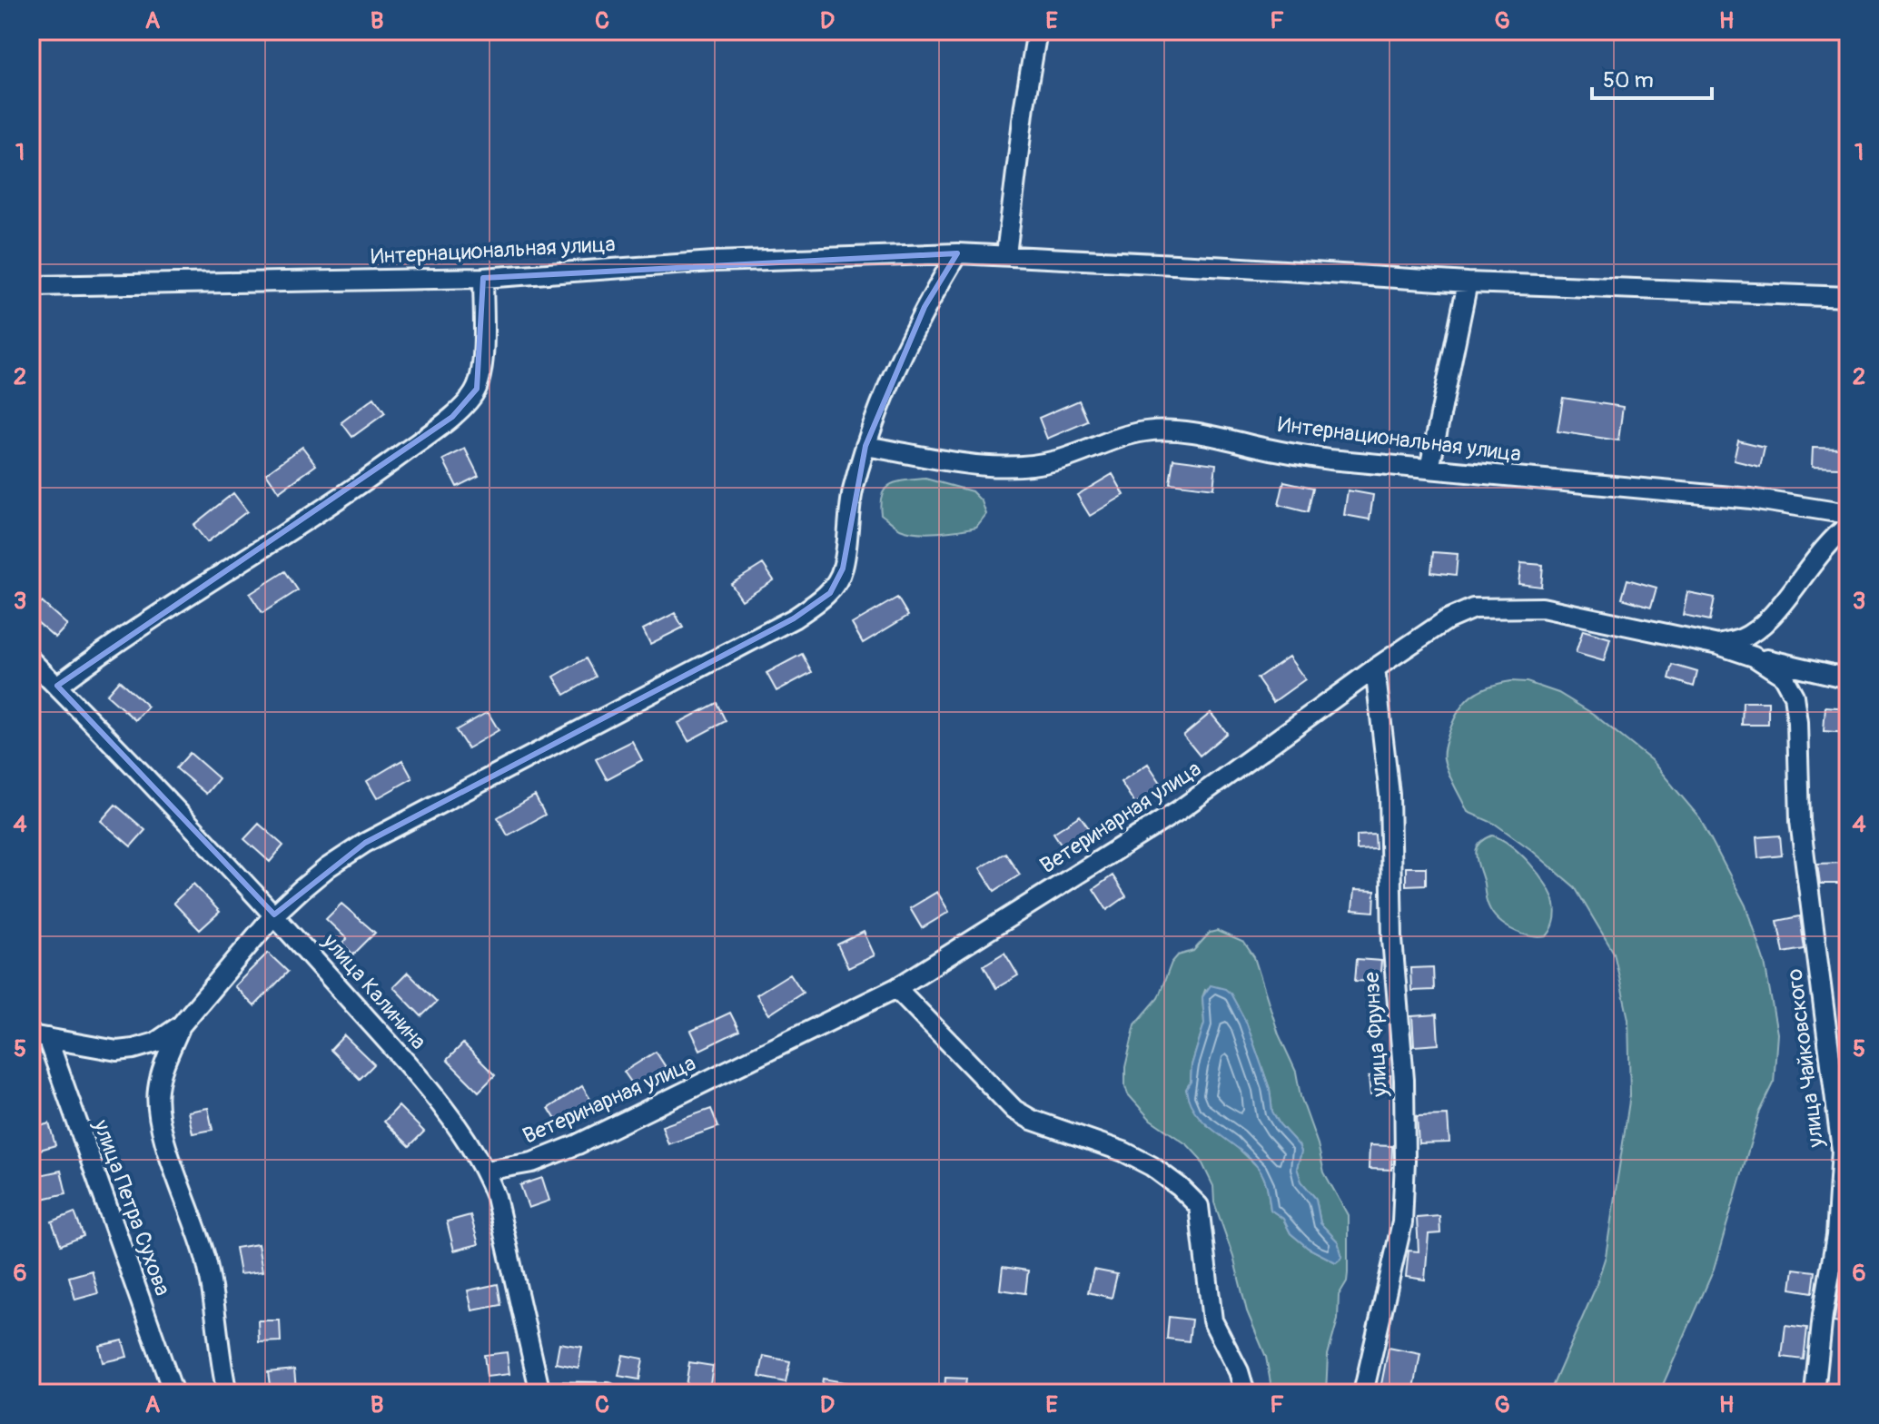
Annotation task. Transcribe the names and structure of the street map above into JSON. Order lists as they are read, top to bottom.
{
  "streets": {
    "street": [
      "Интернациональная улица",
      "Ветеринарная улица",
      "улица Калинина",
      "улица Фрунзе",
      "улица Чайковского",
      "улица Петра Сухова"
    ]
  },
  "crossings": [
    ["Ветеринарная улица", "улица Калинина"],
    ["Ветеринарная улица", "улица Фрунзе"],
    ["Ветеринарная улица", "улица Чайковского"],
    ["улица Калинина", "улица Петра Сухова"]
  ],
  "scale_bar": "50 m",
  "grid": {
    "columns": [
      "A",
      "B",
      "C",
      "D",
      "E",
      "F",
      "G",
      "H"
    ],
    "rows": [
      "1",
      "2",
      "3",
      "4",
      "5",
      "6"
    ]
  }
}
